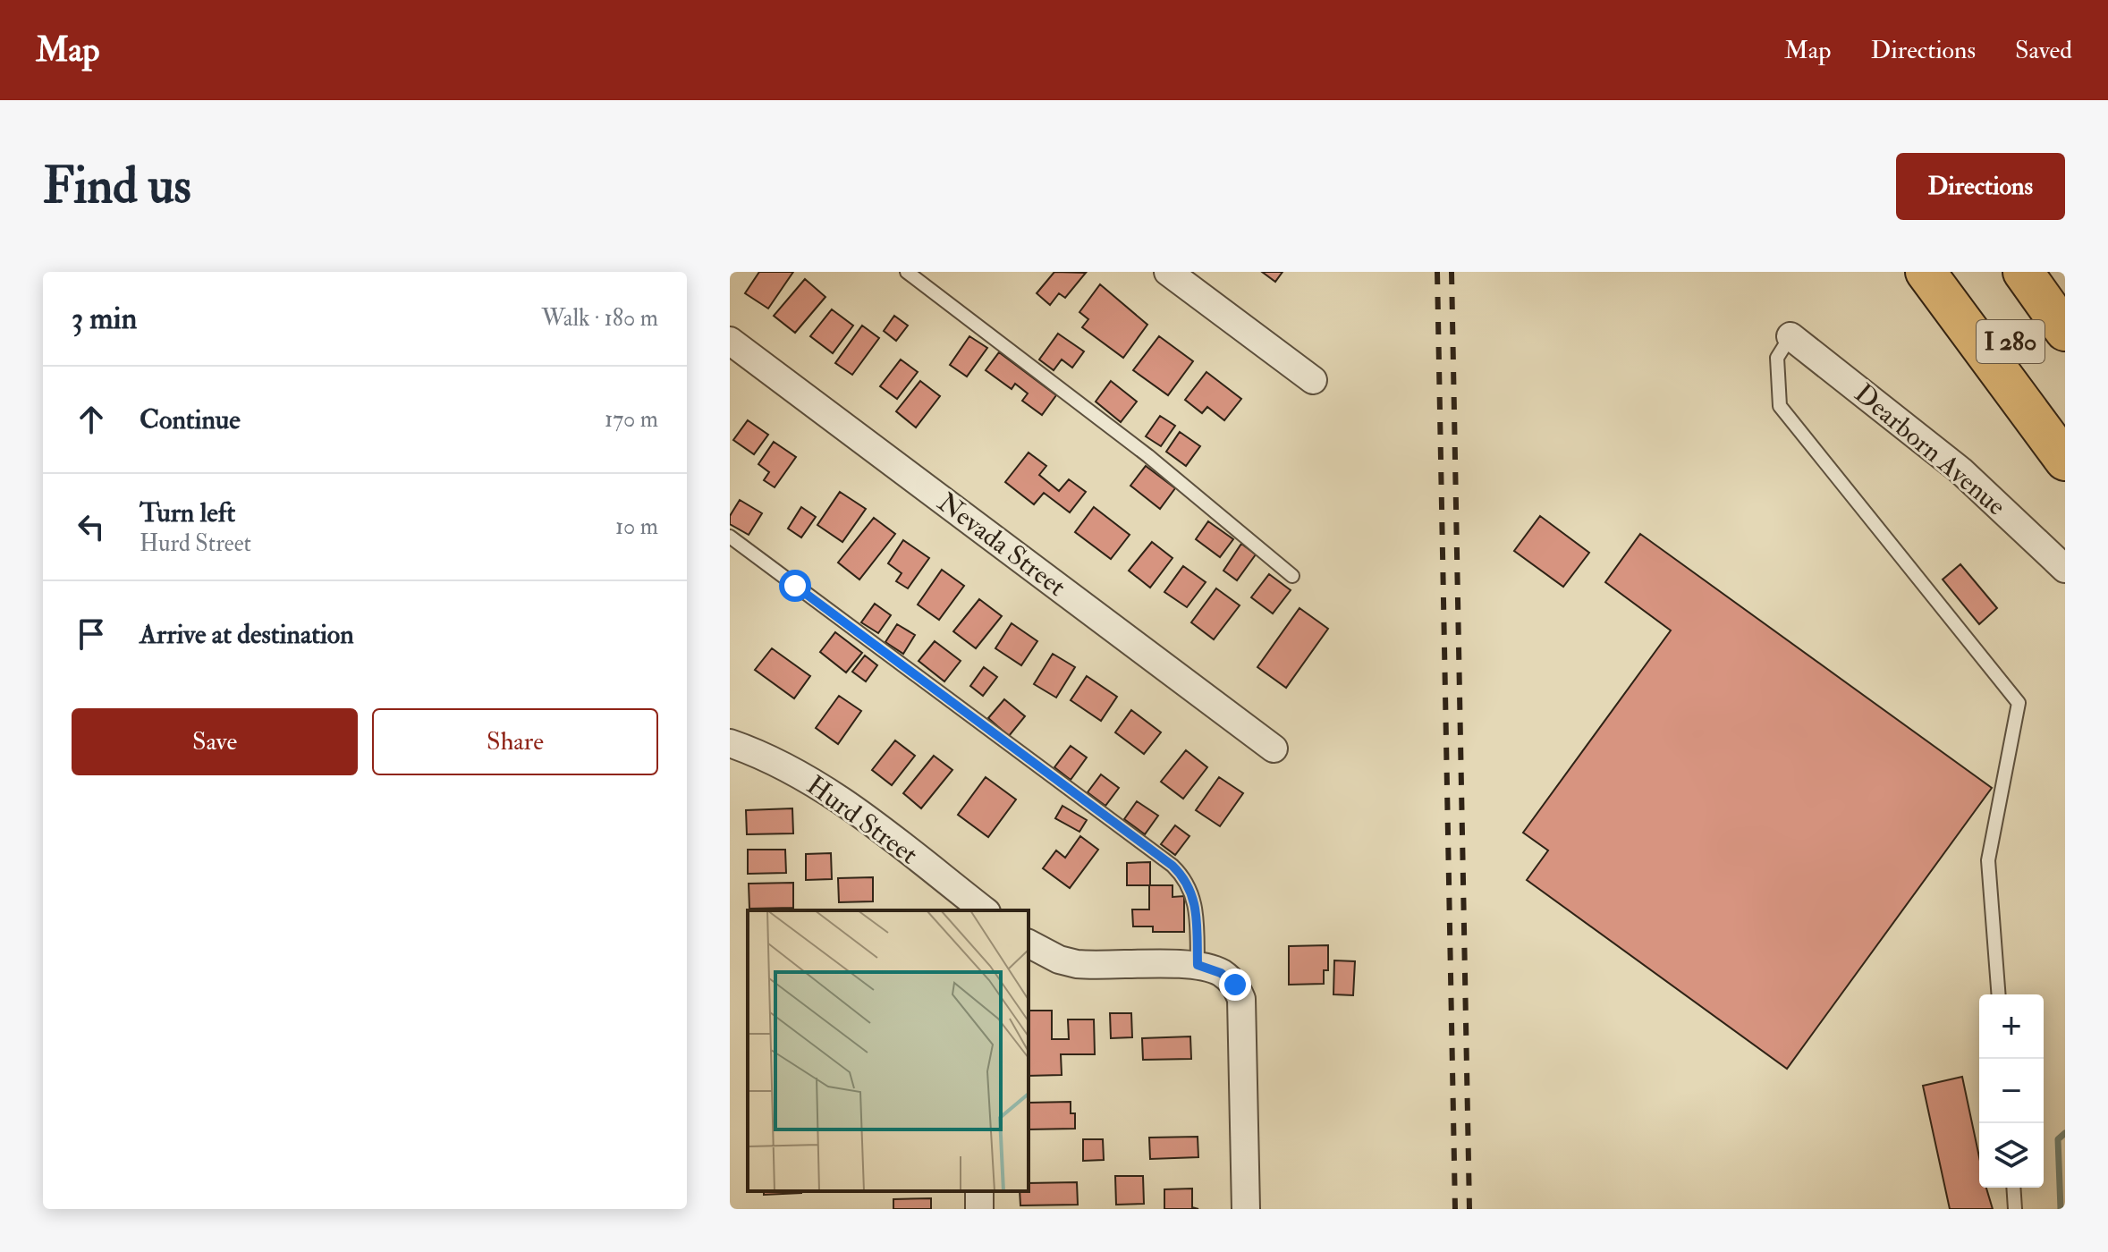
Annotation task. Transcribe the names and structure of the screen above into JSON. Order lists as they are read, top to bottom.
{
  "streets": {
    "highway": ["I 280"],
    "street": ["Dearborn Avenue", "Nevada Street", "Hurd Street"]
  },
  "page": {
    "header": "Map",
    "nav": ["Map", "Directions", "Saved"],
    "buttons": [
      "Directions",
      ["Save", "Share"]
    ],
    "title": "Find us",
    "heading": ["3 min", "Walk · 180 m"],
    "list": [
      ["Continue", "170 m"],
      ["Turn left", "Hurd Street", "10 m"],
      "Arrive at destination"
    ],
    "map_buttons": ["+", "−"]
  }
}
